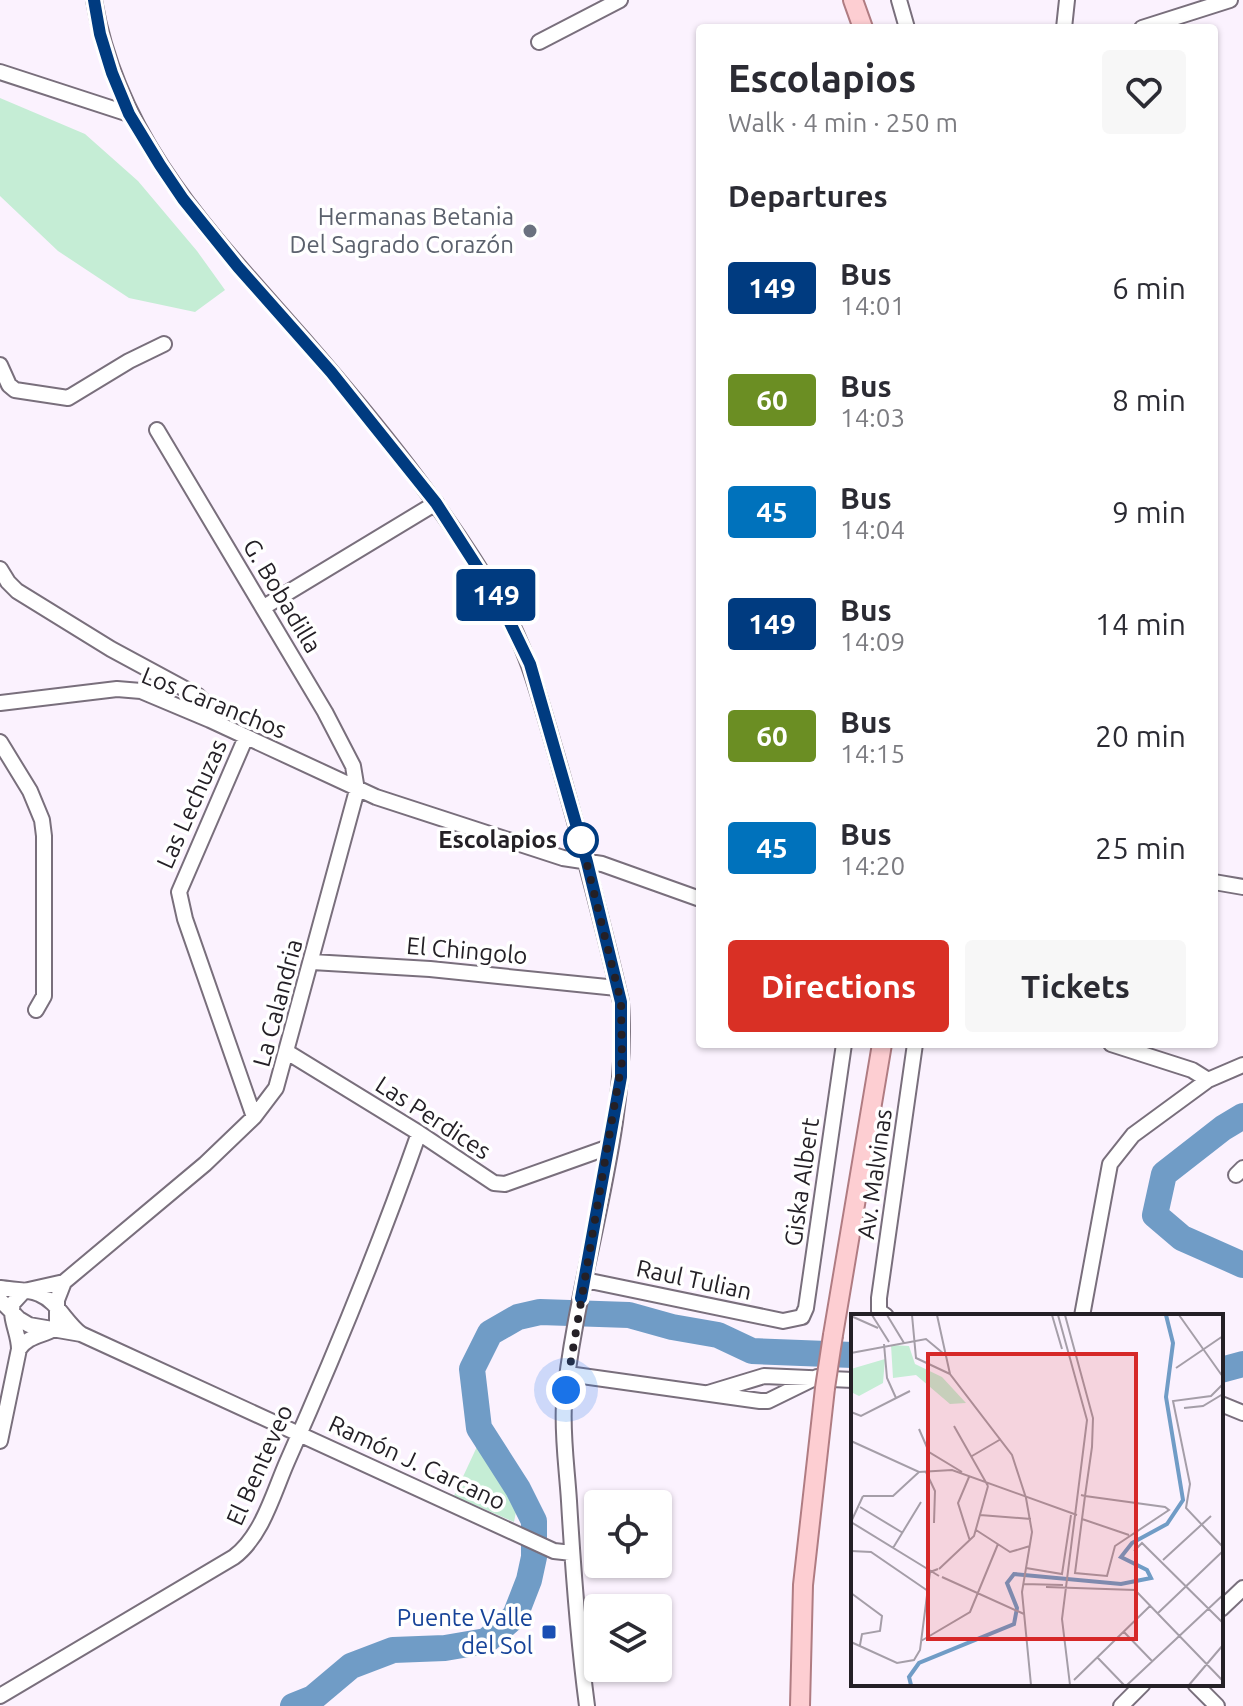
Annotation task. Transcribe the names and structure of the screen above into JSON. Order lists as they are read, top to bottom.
{
  "streets": {
    "street": [
      "G. Bobadilla",
      "Los Caranchos",
      "Las Lechuzas",
      "El Chingolo",
      "La Calandria",
      "Las Perdices",
      "Av. Malvinas",
      "Giska Albert",
      "Raul Tulian",
      "Ramón J. Carcano",
      "El Benteveo"
    ]
  },
  "crossings": [
    ["G. Bobadilla", "Los Caranchos"],
    ["G. Bobadilla", "La Calandria"],
    ["Los Caranchos", "Las Lechuzas"],
    ["Los Caranchos", "La Calandria"],
    ["Las Lechuzas", "La Calandria"],
    ["El Chingolo", "La Calandria"],
    ["La Calandria", "Las Perdices"],
    ["La Calandria", "Ramón J. Carcano"],
    ["Las Perdices", "El Benteveo"],
    ["Giska Albert", "Raul Tulian"],
    ["Ramón J. Carcano", "El Benteveo"]
  ],
  "places": {
    "other": ["Hermanas Betania Del Sagrado Corazón", "Escolapios"],
    "transit": ["Puente Valle del Sol"]
  },
  "lines": ["bus line 149"],
  "page": {
    "on_map": "149",
    "heading": [
      ["Escolapios", "Walk · 4 min · 250 m"],
      "Departures"
    ],
    "list": [
      {
        "mark": "149",
        "name": "Bus",
        "note": "14:01",
        "value": "6 min"
      },
      {
        "mark": "60",
        "name": "Bus",
        "note": "14:03",
        "value": "8 min"
      },
      {
        "mark": "45",
        "name": "Bus",
        "note": "14:04",
        "value": "9 min"
      },
      {
        "mark": "149",
        "name": "Bus",
        "note": "14:09",
        "value": "14 min"
      },
      {
        "mark": "60",
        "name": "Bus",
        "note": "14:15",
        "value": "20 min"
      },
      {
        "mark": "45",
        "name": "Bus",
        "note": "14:20",
        "value": "25 min"
      }
    ],
    "buttons": ["Directions", "Tickets"]
  }
}
